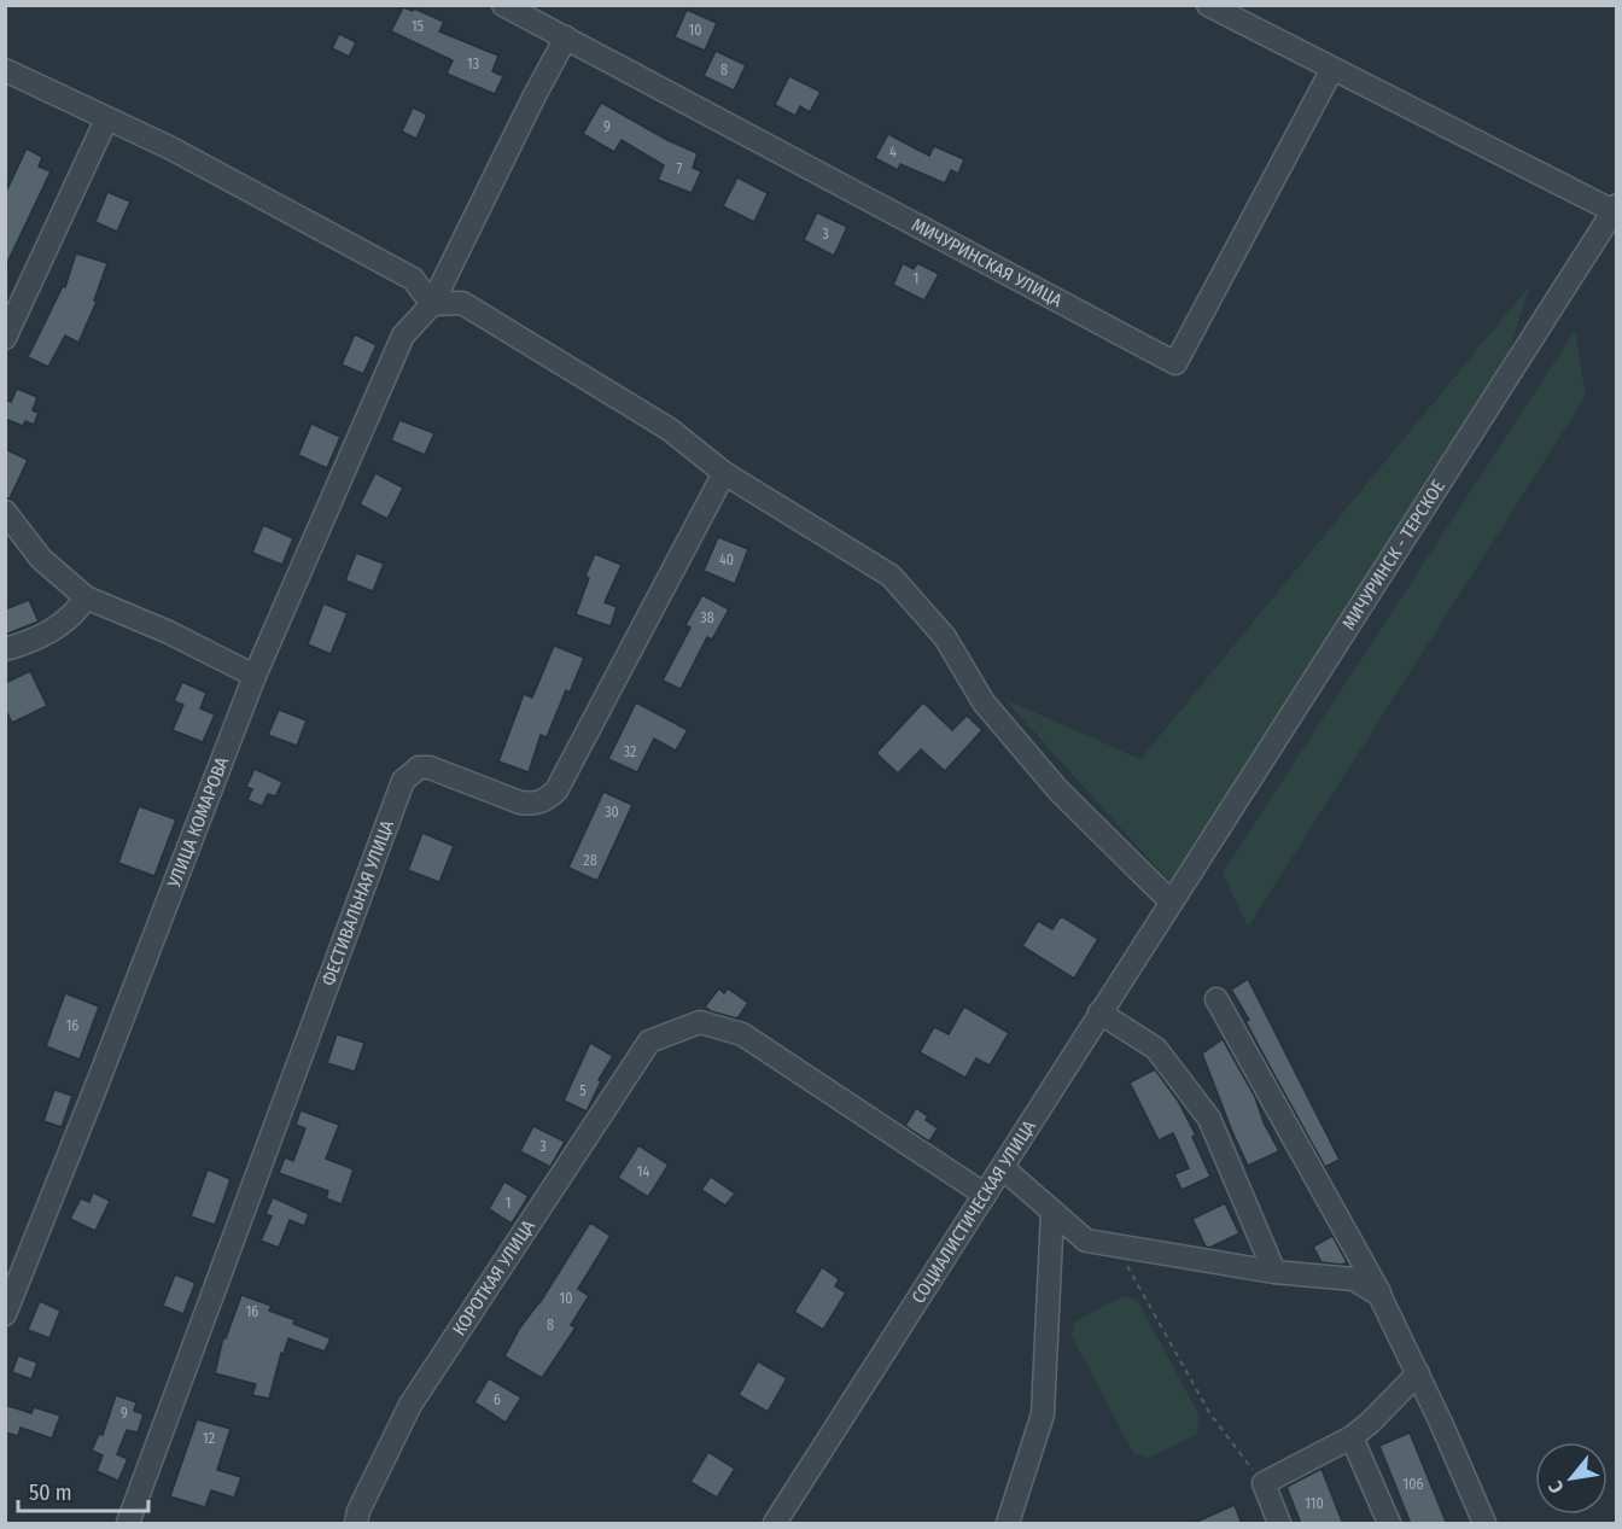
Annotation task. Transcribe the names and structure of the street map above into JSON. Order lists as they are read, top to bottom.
{
  "streets": {
    "street": [
      "МИЧУРИНСКАЯ УЛИЦА",
      "МИЧУРИНСК - ТЕРСКОЕ",
      "УЛИЦА КОМАРОВА",
      "ФЕСТИВАЛЬНАЯ УЛИЦА",
      "СОЦИАЛИСТИЧЕСКАЯ УЛИЦА",
      "КОРОТКАЯ УЛИЦА"
    ]
  },
  "crossings": [
    ["МИЧУРИНСКАЯ УЛИЦА", "УЛИЦА КОМАРОВА"],
    ["МИЧУРИНСК - ТЕРСКОЕ", "СОЦИАЛИСТИЧЕСКАЯ УЛИЦА"],
    ["СОЦИАЛИСТИЧЕСКАЯ УЛИЦА", "КОРОТКАЯ УЛИЦА"]
  ],
  "house_numbers": [
    "15",
    "10",
    "13",
    "8",
    "9",
    "4",
    "7",
    "3",
    "1",
    "40",
    "38",
    "32",
    "30",
    "28",
    "16",
    "5",
    "3",
    "14",
    "1",
    "10",
    "16",
    "8",
    "6",
    "9",
    "12",
    "106",
    "110"
  ],
  "scale_bar": "50 m",
  "north": "bottom left"
}
